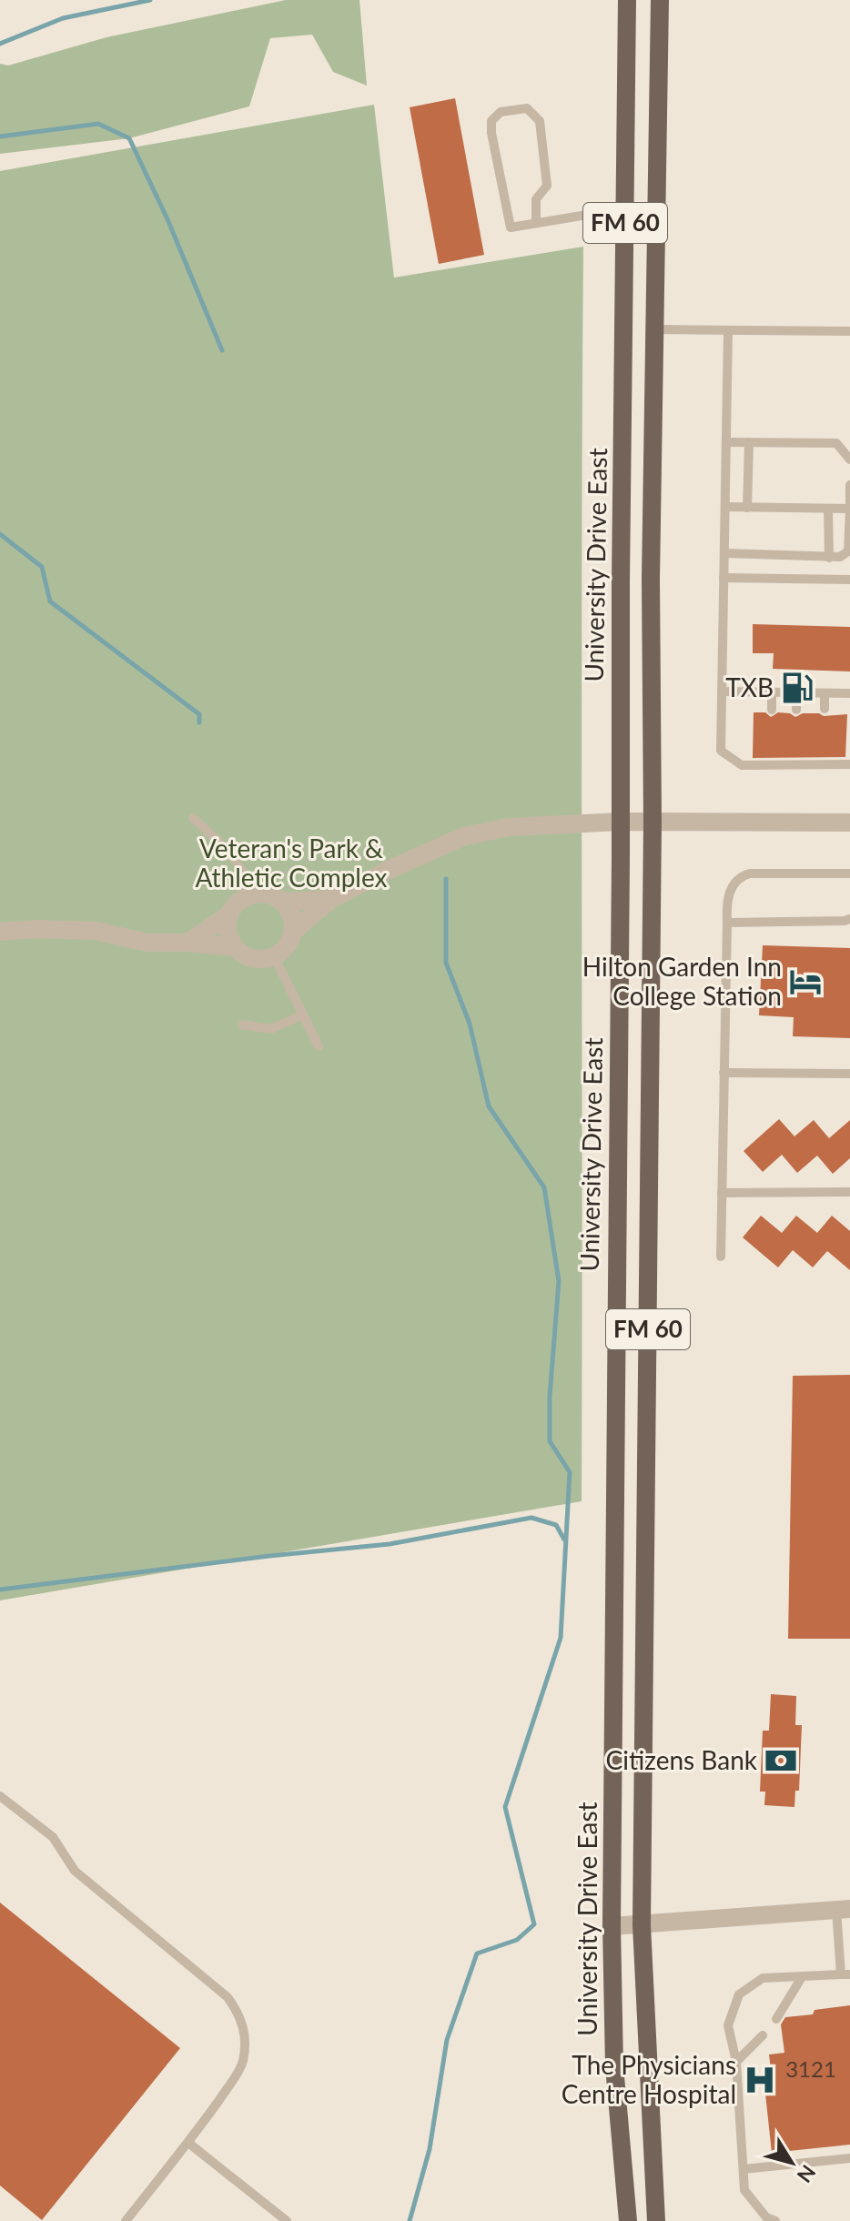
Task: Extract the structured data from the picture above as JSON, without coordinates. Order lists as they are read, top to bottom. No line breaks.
{"streets":{"main road":["FM 60","University Drive East"]},"parks":["Veteran's Park & Athletic Complex"],"places":{"fuel station":["TXB"],"hotel":["Hilton Garden Inn College Station"],"bank":["Citizens Bank"],"hospital":["The Physicians Centre Hospital"]},"house_numbers":["3121"],"north":"bottom right"}
